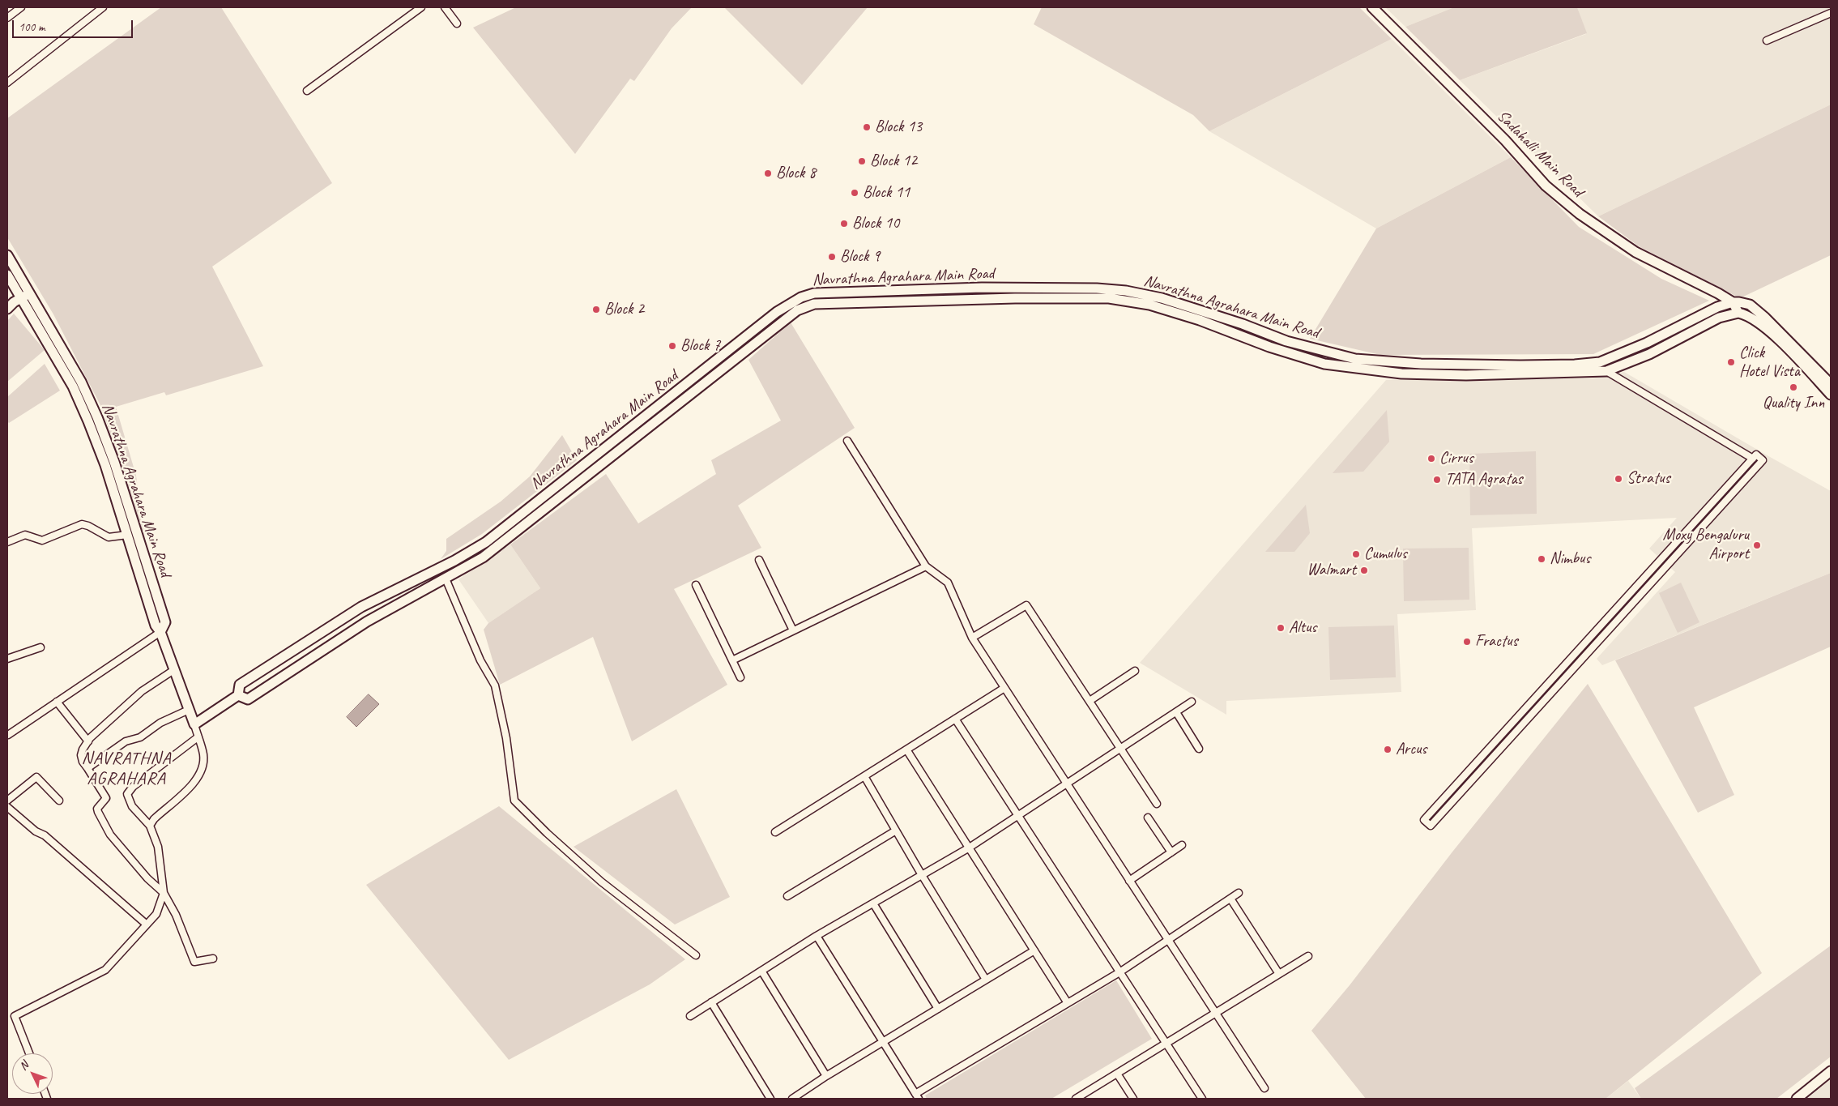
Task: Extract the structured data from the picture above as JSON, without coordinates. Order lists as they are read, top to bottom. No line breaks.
{"streets":{"street":["Sadahalli Main Road","Navrathna Agrahara Main Road"]},"crossings":[["Sadahalli Main Road","Navrathna Agrahara Main Road"]],"districts":["NAVRATHNA AGRAHARA"],"places":["Block 13","Block 12","Block 8","Block 11","Block 10","Block 9","Block 2","Block 7","Click Hotel Vista","Quality Inn","Cirrus","Stratus","TATA Agratas","Moxy Bengaluru Airport","Cumulus","Nimbus","Walmart","Altus","Fractus","Arcus"],"scale_bar":"100 m","north":"top left"}
